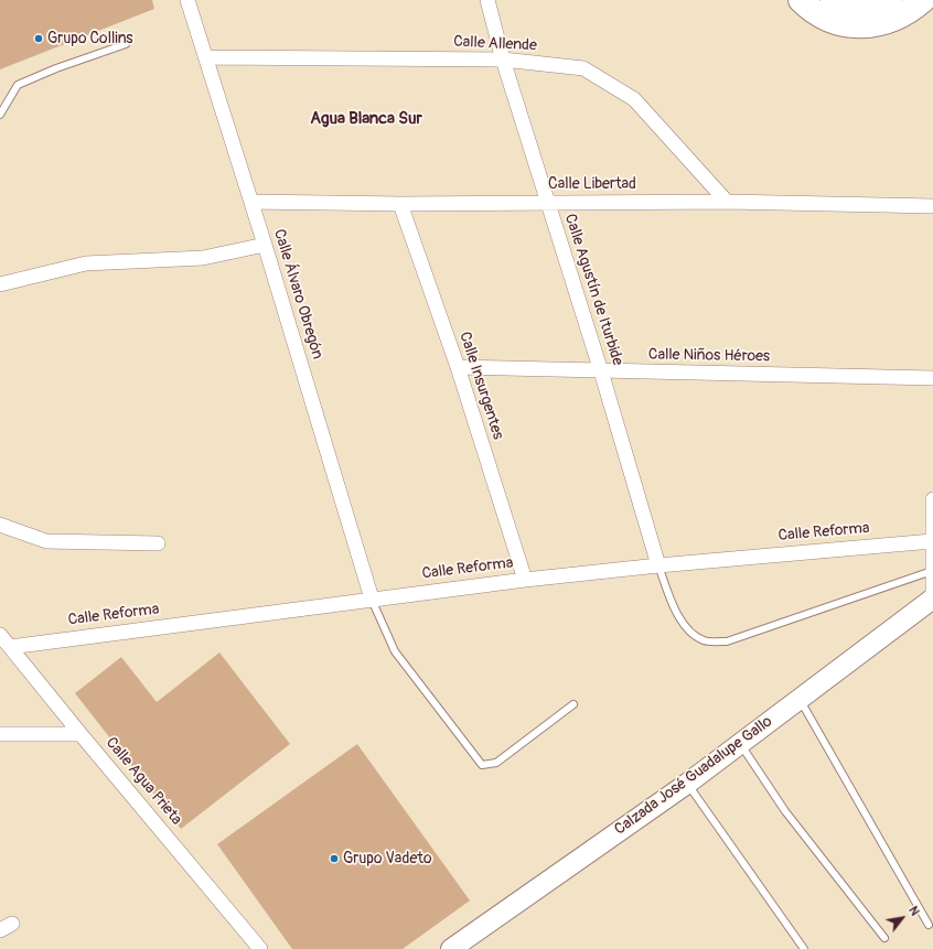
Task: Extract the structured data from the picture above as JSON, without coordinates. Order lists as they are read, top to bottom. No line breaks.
{"streets":{"street":["Calle Allende","Calle Libertad","Calle Agustín de Iturbide","Calle Álvaro Obregón","Calle Niños Héroes","Calle Insurgentes","Calle Reforma","Calzada José Guadalupe Gallo","Calle Agua Prieta"]},"crossings":[["Calle Allende","Calle Libertad"],["Calle Allende","Calle Agustín de Iturbide"],["Calle Allende","Calle Álvaro Obregón"],["Calle Libertad","Calle Agustín de Iturbide"],["Calle Libertad","Calle Álvaro Obregón"],["Calle Libertad","Calle Insurgentes"],["Calle Agustín de Iturbide","Calle Niños Héroes"],["Calle Agustín de Iturbide","Calle Reforma"],["Calle Álvaro Obregón","Calle Reforma"],["Calle Niños Héroes","Calle Insurgentes"],["Calle Insurgentes","Calle Reforma"],["Calle Reforma","Calle Agua Prieta"]],"districts":["Agua Blanca Sur"],"places":["Grupo Collins","Grupo Vadeto"],"north":"top right"}
